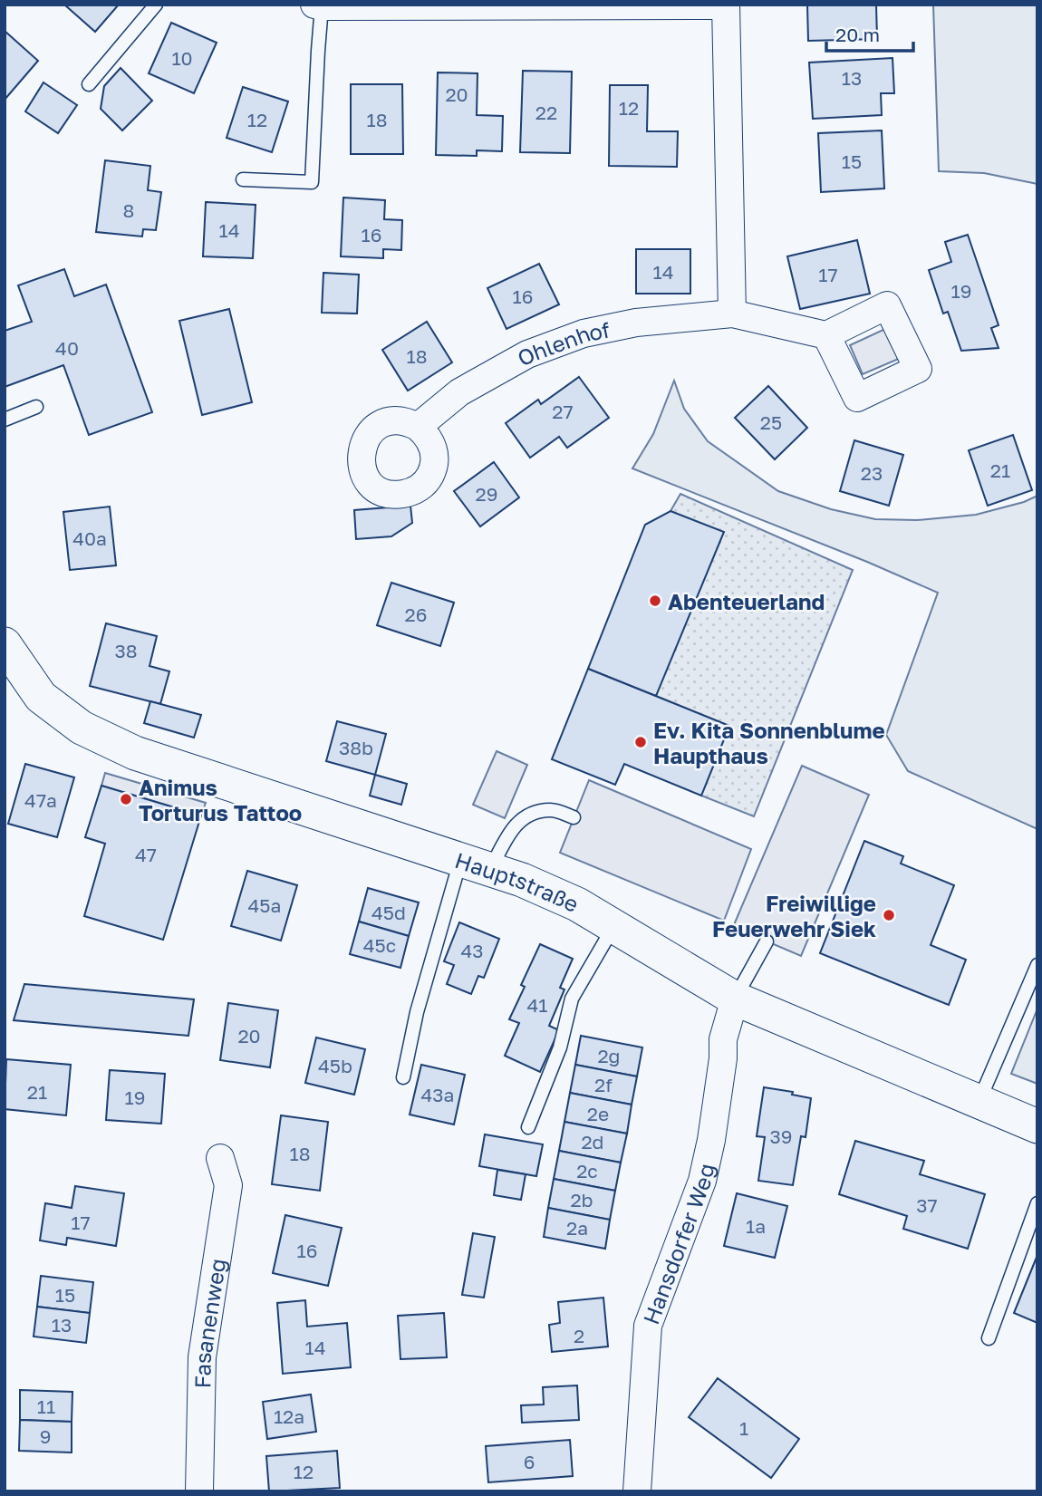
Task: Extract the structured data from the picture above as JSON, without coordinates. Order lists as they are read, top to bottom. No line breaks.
{"streets":{"street":["Ohlenhof","Hauptstraße","Hansdorfer Weg","Fasanenweg"]},"crossings":[["Hauptstraße","Hansdorfer Weg"]],"places":["Abenteuerland","Ev. Kita Sonnenblume Haupthaus","Animus Torturus Tattoo","Freiwillige Feuerwehr Siek"],"house_numbers":["10","13","20","12","22","12","18","15","8","14","16","14","17","19","16","40","18","27","25","21","23","29","40a","26","38","38b","47a","47","45a","45d","45c","43","41","20","2g","45b","2f","21","43a","19","2e","39","2d","18","2c","2b","37","17","1a","2a","16","15","13","2","14","11","12a","1","9","6","12"],"scale_bar":"20 m"}
